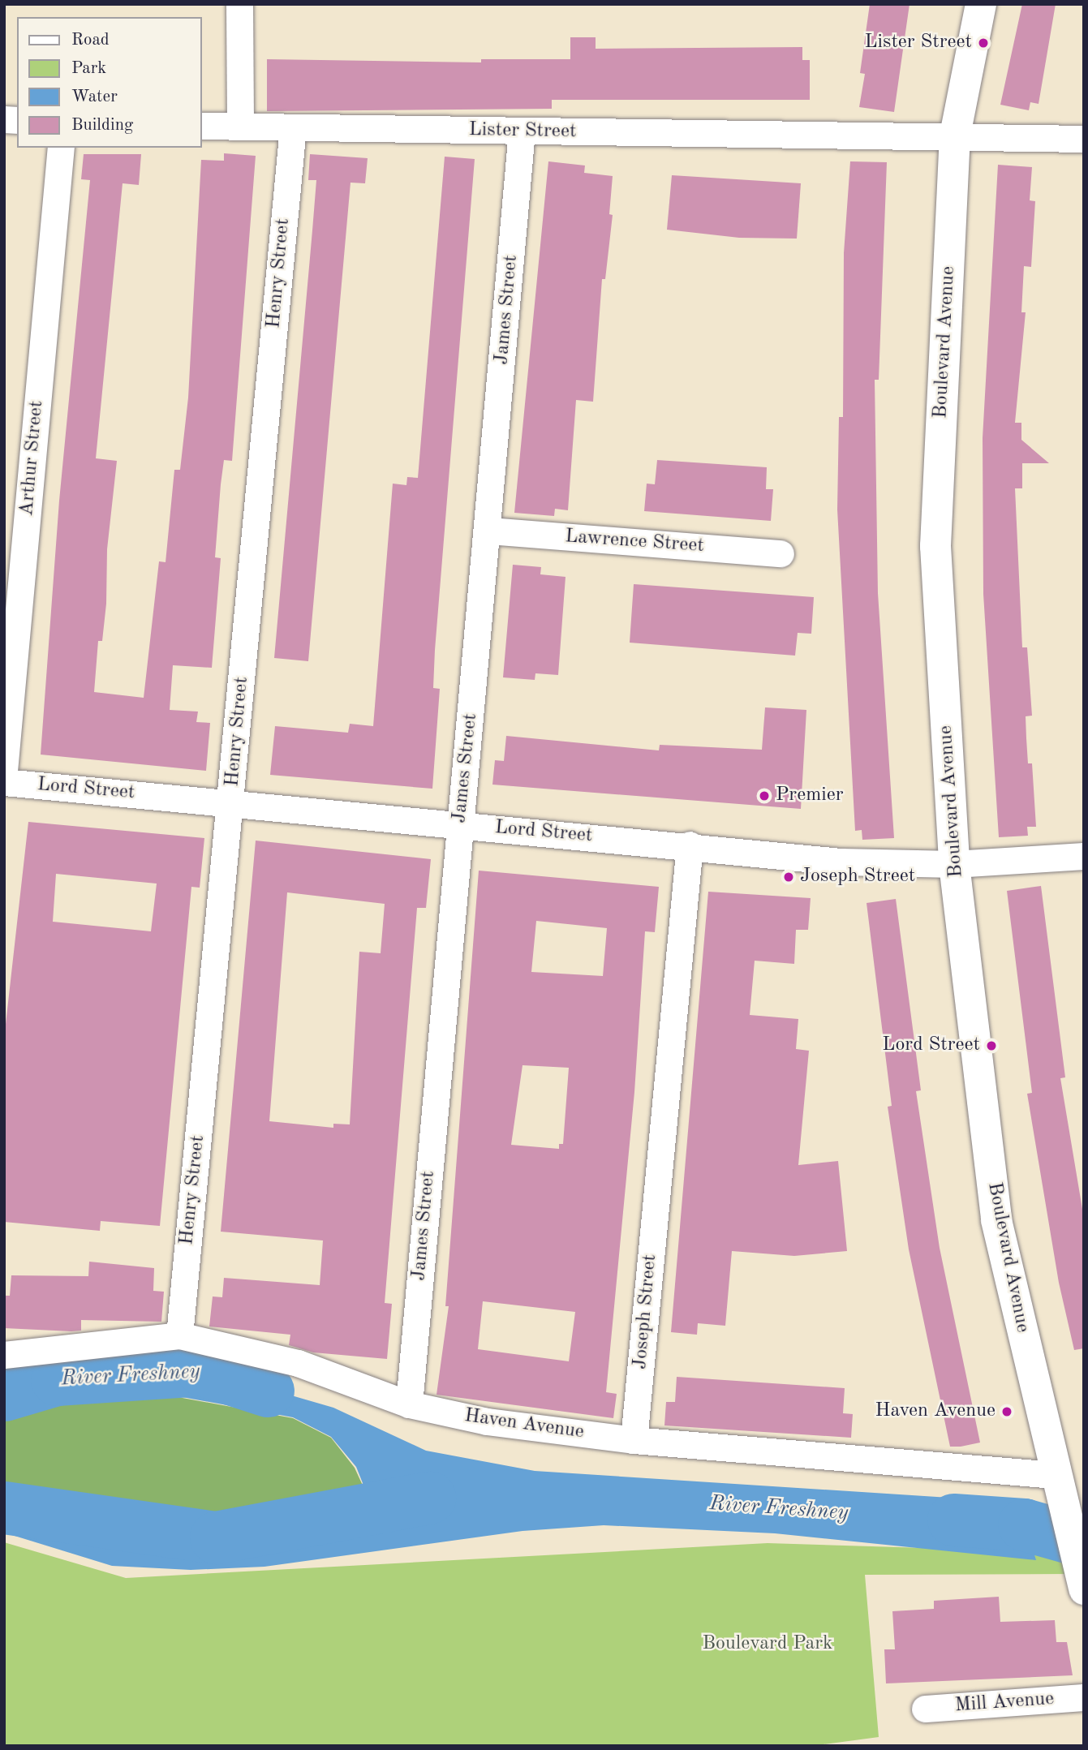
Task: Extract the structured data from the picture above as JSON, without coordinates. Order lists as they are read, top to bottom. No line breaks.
{"streets":{"street":["Lister Street","Henry Street","James Street","Boulevard Avenue","Arthur Street","Lawrence Street","Lord Street","Joseph Street","Haven Avenue","Mill Avenue"]},"crossings":[["Lister Street","Henry Street"],["Lister Street","James Street"],["Lister Street","Boulevard Avenue"],["Henry Street","Lord Street"],["Henry Street","Haven Avenue"],["James Street","Lawrence Street"],["James Street","Lord Street"],["James Street","Haven Avenue"],["Boulevard Avenue","Lord Street"],["Boulevard Avenue","Haven Avenue"],["Lord Street","Joseph Street"],["Joseph Street","Haven Avenue"]],"water":["River Freshney"],"parks":["Boulevard Park"],"places":["Lister Street","Premier","Joseph Street","Lord Street","Haven Avenue"],"legend":["Road","Park","Water","Building"]}
